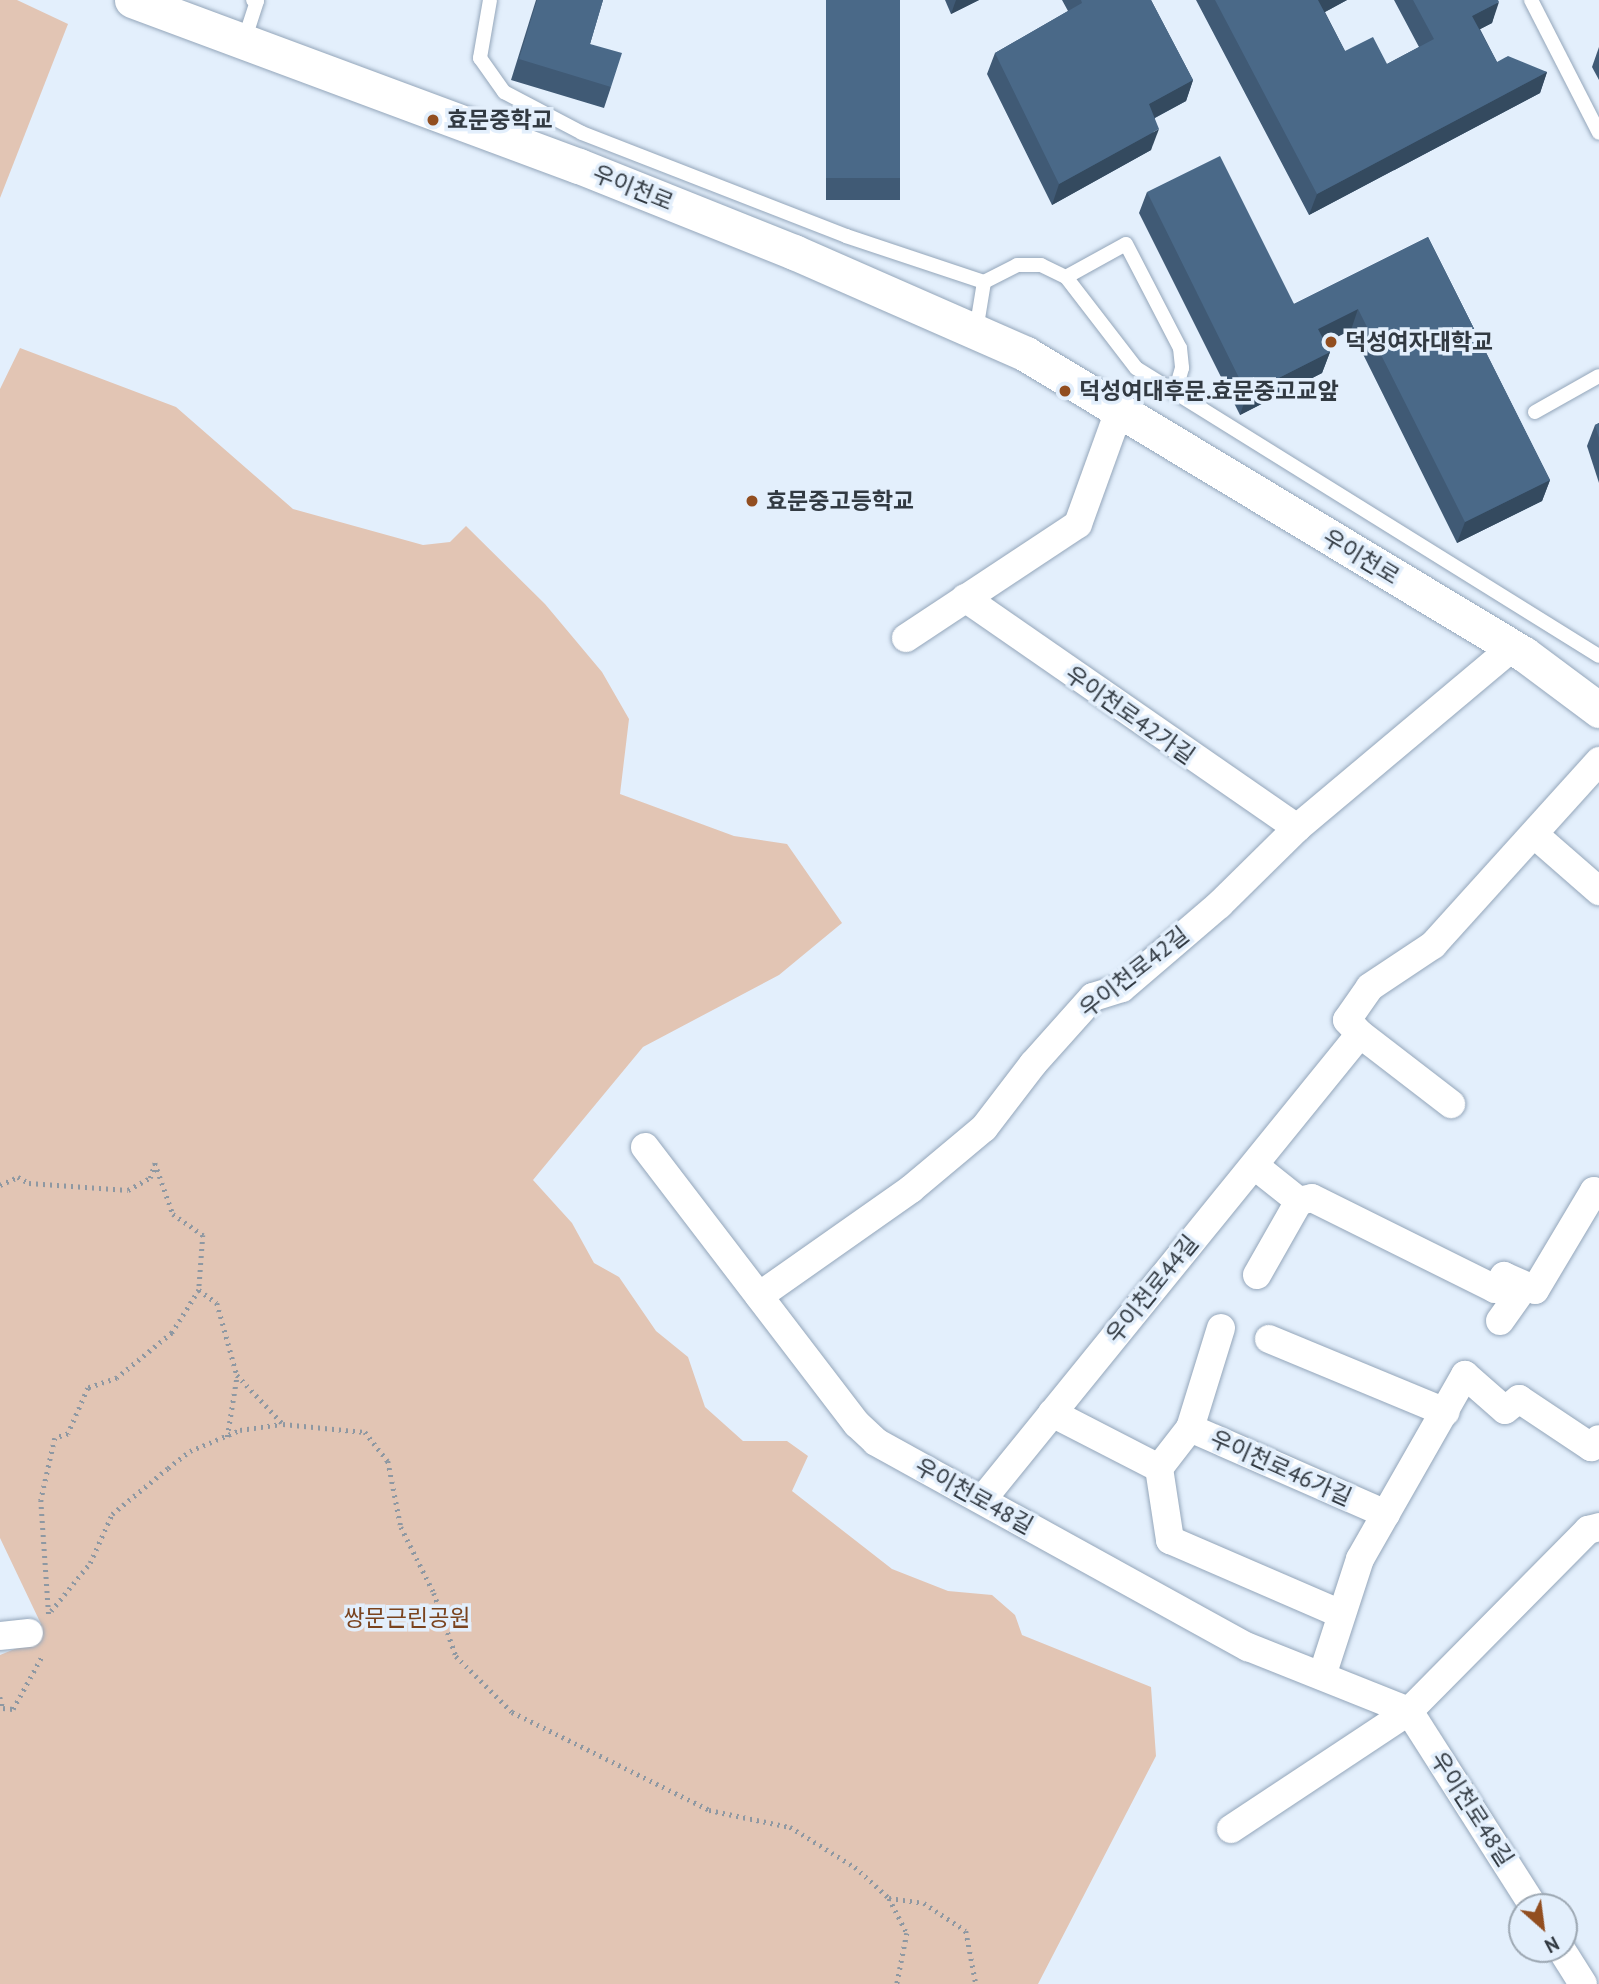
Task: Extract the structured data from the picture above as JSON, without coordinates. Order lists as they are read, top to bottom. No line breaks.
{"streets":{"street":["우이천로","우이천로42가길","우이천로42길","우이천로44길","우이천로46가길","우이천로48길"]},"crossings":[["우이천로","우이천로42길"],["우이천로42가길","우이천로42길"],["우이천로42길","우이천로48길"],["우이천로44길","우이천로48길"]],"parks":["쌍문근린공원"],"places":["효문중학교","덕성여자대학교","덕성여대후문.효문중고교앞","효문중고등학교"],"north":"bottom right"}
